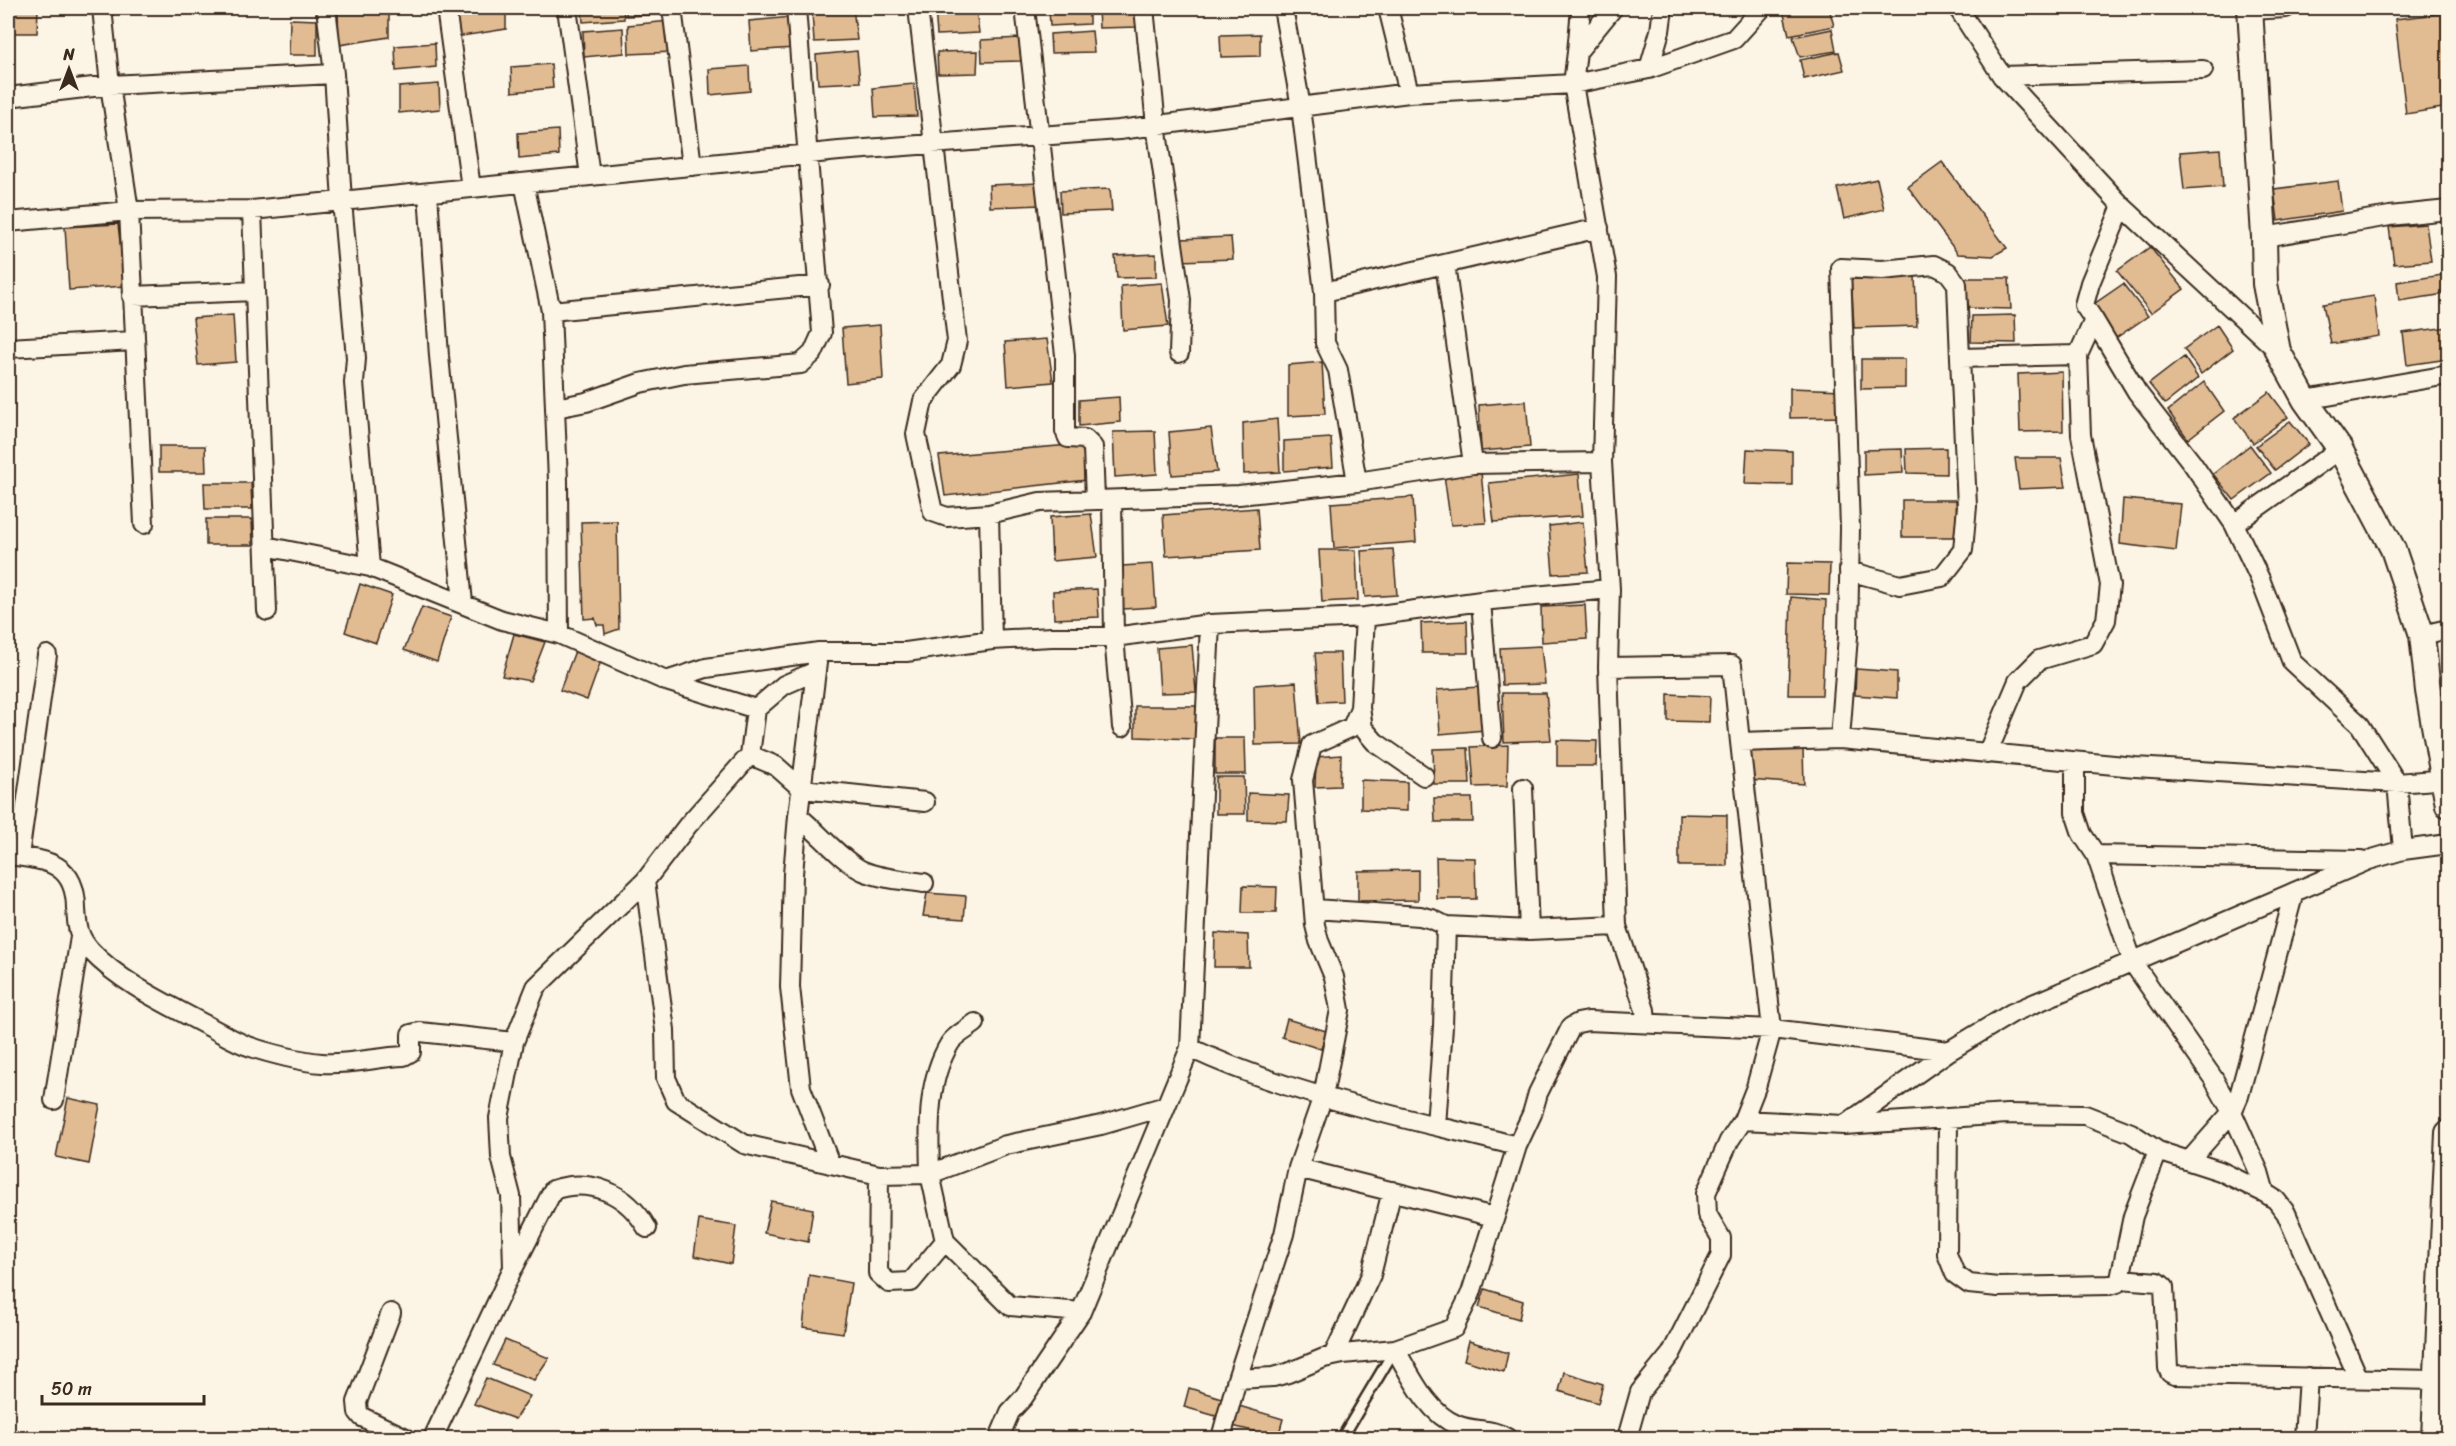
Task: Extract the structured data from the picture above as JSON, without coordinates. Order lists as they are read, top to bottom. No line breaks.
{"scale_bar":"50 m","north":"top"}
